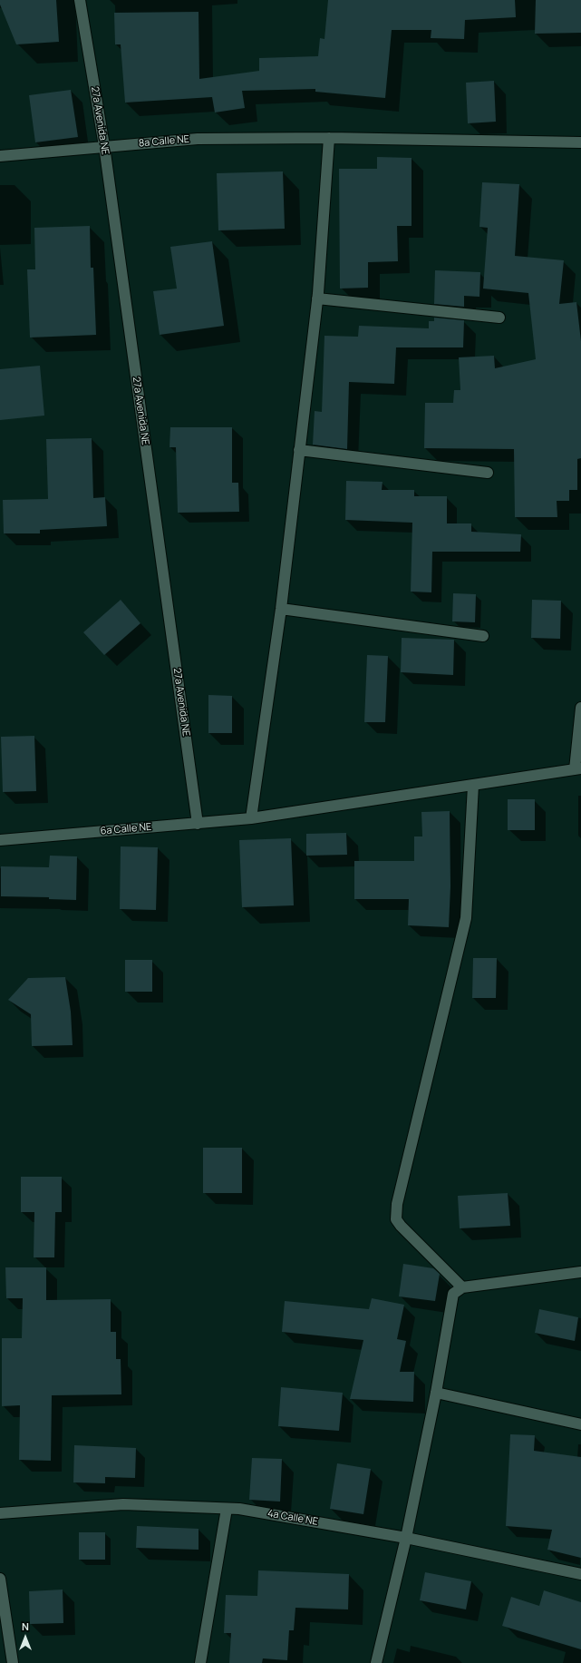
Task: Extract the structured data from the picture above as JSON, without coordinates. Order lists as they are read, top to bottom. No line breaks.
{"streets":{"street":["27a Avenida NE","8a Calle NE","6a Calle NE","4a Calle NE"]},"crossings":[["27a Avenida NE","8a Calle NE"],["27a Avenida NE","6a Calle NE"]],"north":"top"}
